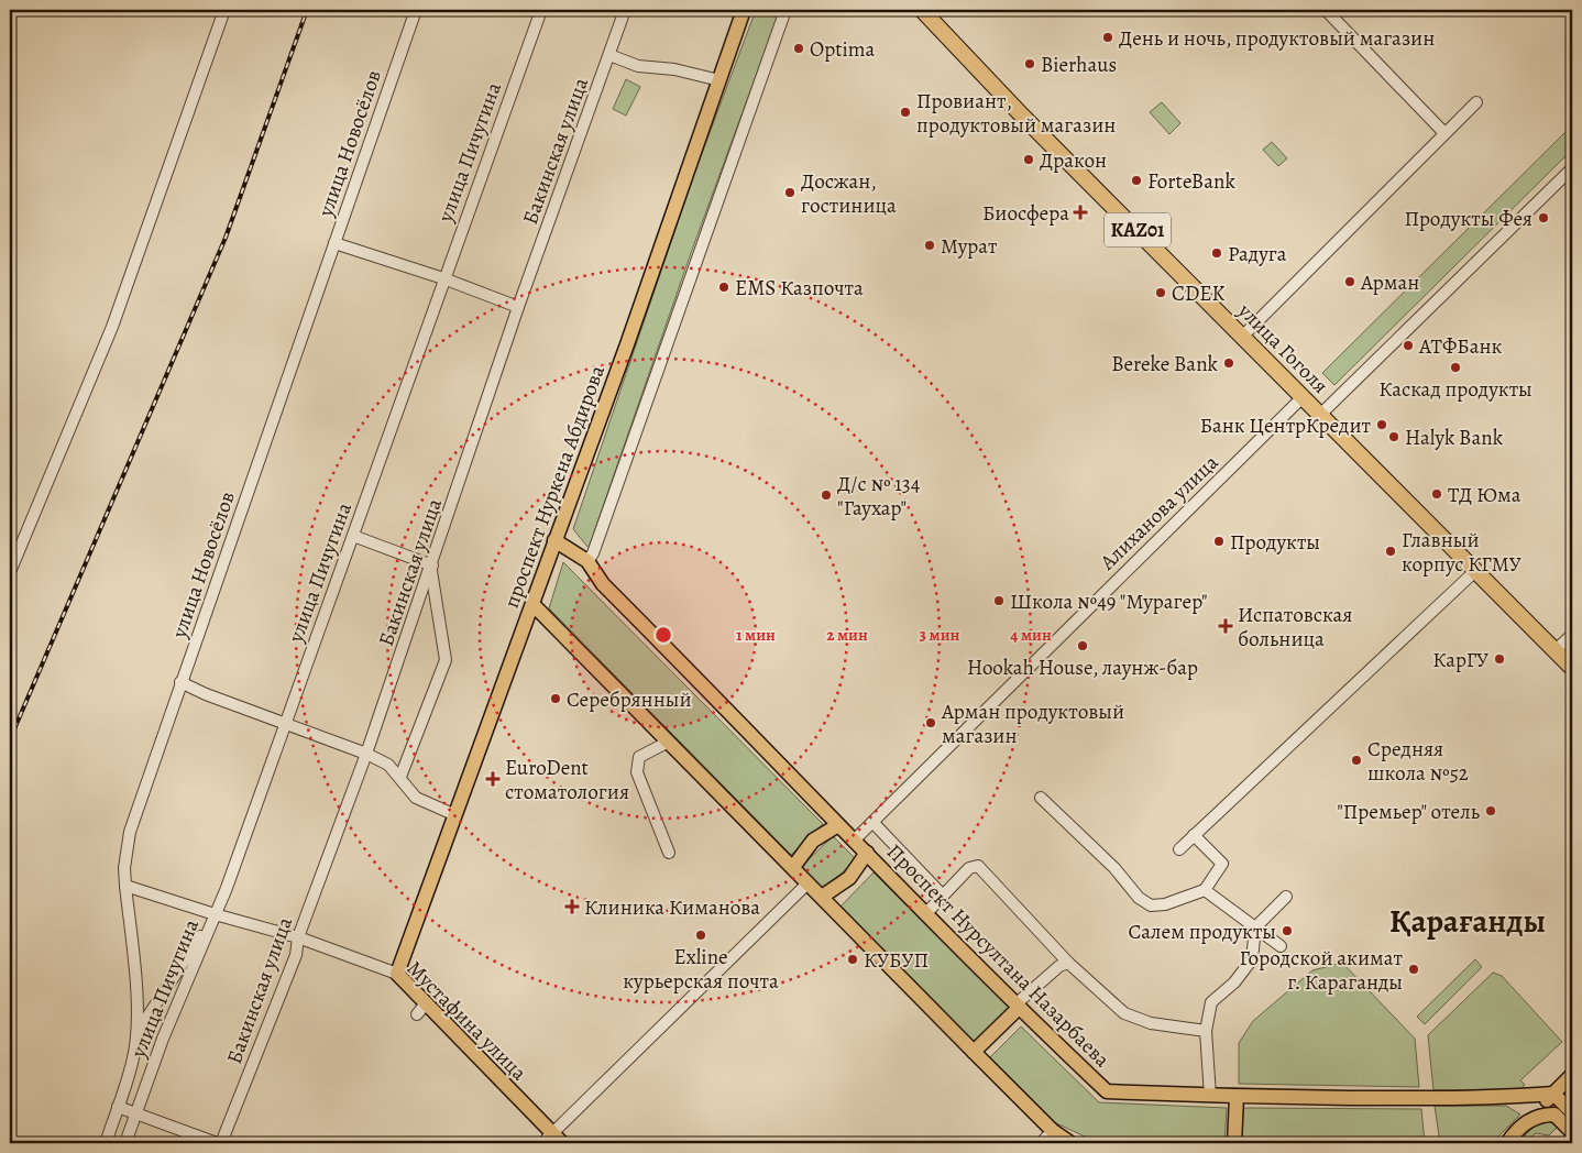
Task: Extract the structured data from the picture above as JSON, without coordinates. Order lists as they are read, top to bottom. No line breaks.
{"streets":{"highway":["KАZ01","улица Гоголя"],"main road":["проспект Нуркена Абдирова","Проспект Нурсултана Назарбаева","Мустафина улица"],"street":["улица Новосёлов","Бакинская улица","улица Пичугина","Алиханова улица"]},"crossings":[["улица Новосёлов","Мустафина улица"],["Бакинская улица","Мустафина улица"],["улица Пичугина","Мустафина улица"],["улица Гоголя","Алиханова улица"],["проспект Нуркена Абдирова","Мустафина улица"],["Алиханова улица","Проспект Нурсултана Назарбаева"]],"districts":["Қарағанды"],"places":{"other":["День и ночь, продуктовый магазин","Optima","Bierhaus","Провиант, продуктовый магазин","Дракон","ForteBank","Досжан, гостиница","Продукты Фея","Мурат","Радуга","Арман","EMS Казпочта","CDEK","АТФБанк","Bereke Bank","Каскад продукты","Банк ЦентрКредит","Halyk Bank","ТД Юма","Д/с № 134 \"Гаухар\"","Продукты","Главный корпус КГМУ","Школа №49 \"Мурагер\"","Hookah House, лаунж-бар","КарГУ","Серебрянный","Арман продуктовый магазин","Средняя школа №52","\"Премьер\" отель","Салем продукты","Exline курьерская почта","КУБУП","Городской акимат г. Караганды"],"health":["Биосфера","Испатовская больница","EuroDent стоматология","Клиника Киманова"]},"rings":["1 мин","2 мин","3 мин","4 мин"]}
